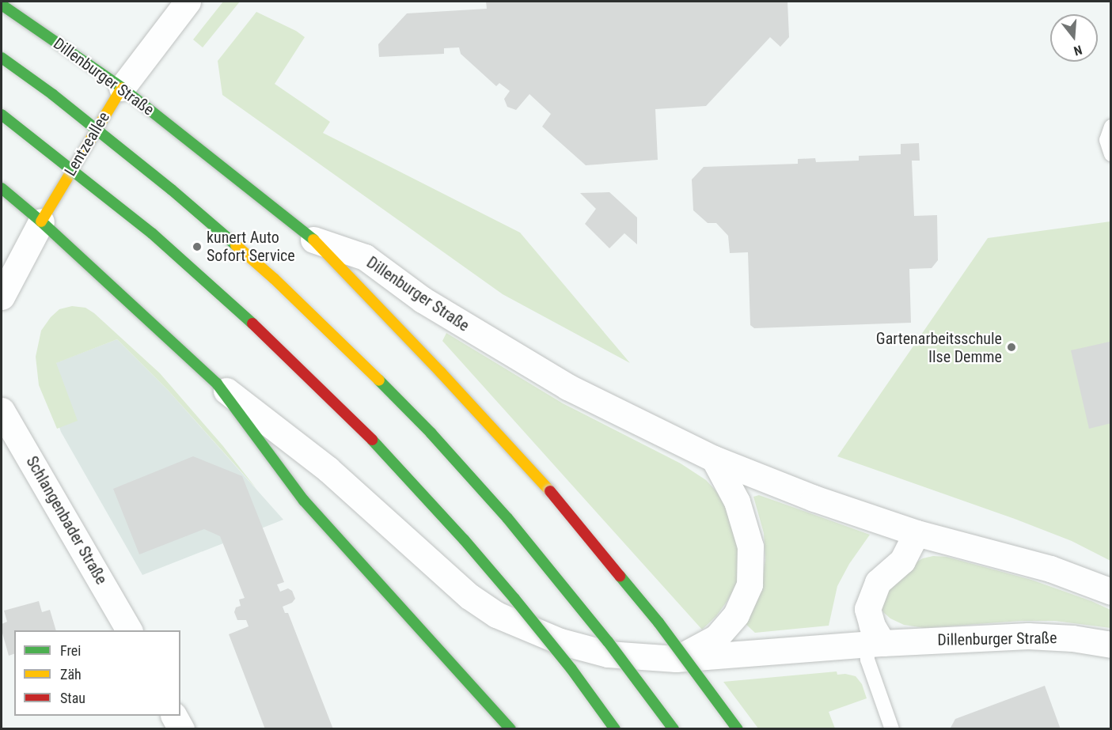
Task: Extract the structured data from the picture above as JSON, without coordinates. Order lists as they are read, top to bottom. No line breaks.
{"streets":{"main road":["Dillenburger Straße","Lentzeallee"],"street":["Schlangenbader Straße"]},"crossings":[["Dillenburger Straße","Lentzeallee"]],"places":["kunert Auto Sofort Service","Gartenarbeitsschule Ilse Demme"],"legend":["Frei","Zäh","Stau"],"north":"bottom"}
